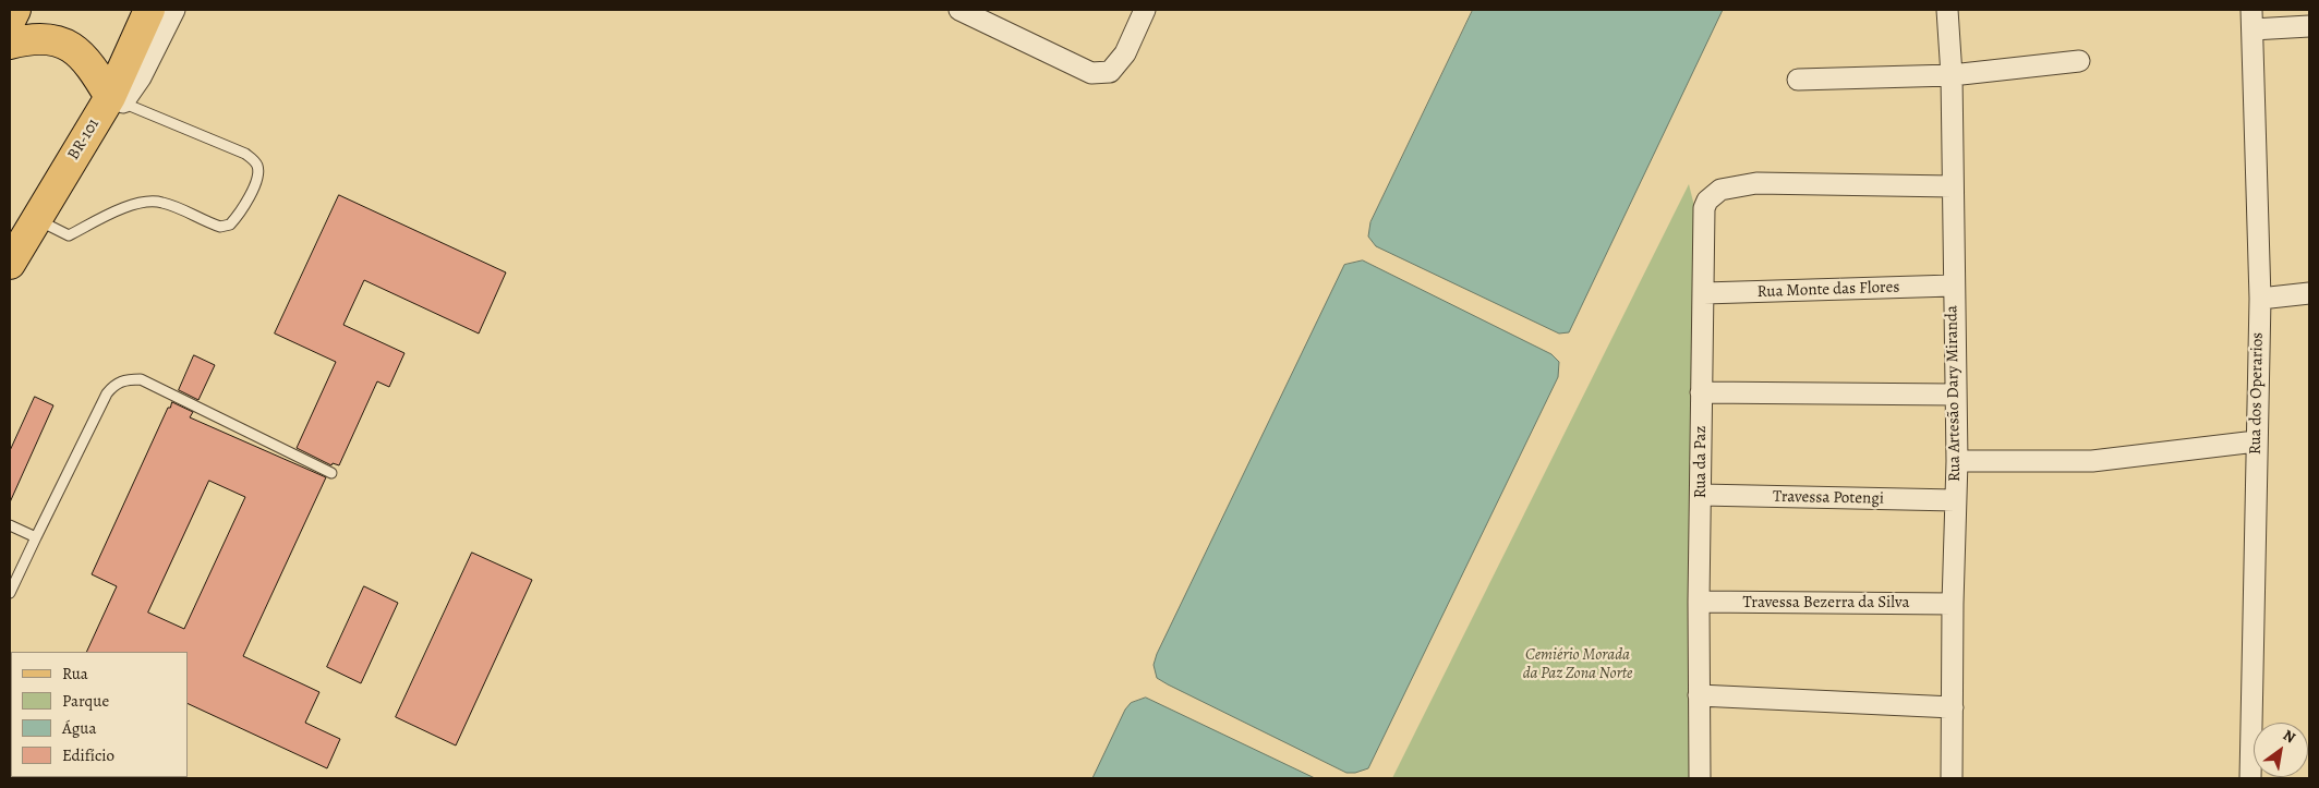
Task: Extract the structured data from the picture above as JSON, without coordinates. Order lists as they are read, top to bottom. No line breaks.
{"streets":{"main road":["BR-101"],"street":["Rua Monte das Flores","Rua Artesão Dary Miranda","Rua dos Operarios","Rua da Paz","Travessa Potengi","Travessa Bezerra da Silva"]},"crossings":[["Rua Monte das Flores","Rua Artesão Dary Miranda"],["Rua Monte das Flores","Rua da Paz"],["Rua Artesão Dary Miranda","Rua da Paz"],["Rua Artesão Dary Miranda","Travessa Potengi"],["Rua Artesão Dary Miranda","Travessa Bezerra da Silva"],["Rua da Paz","Travessa Potengi"],["Rua da Paz","Travessa Bezerra da Silva"]],"parks":["Cemiério Morada da Paz Zona Norte"],"legend":["Rua","Parque","Água","Edifício"],"north":"top right"}
